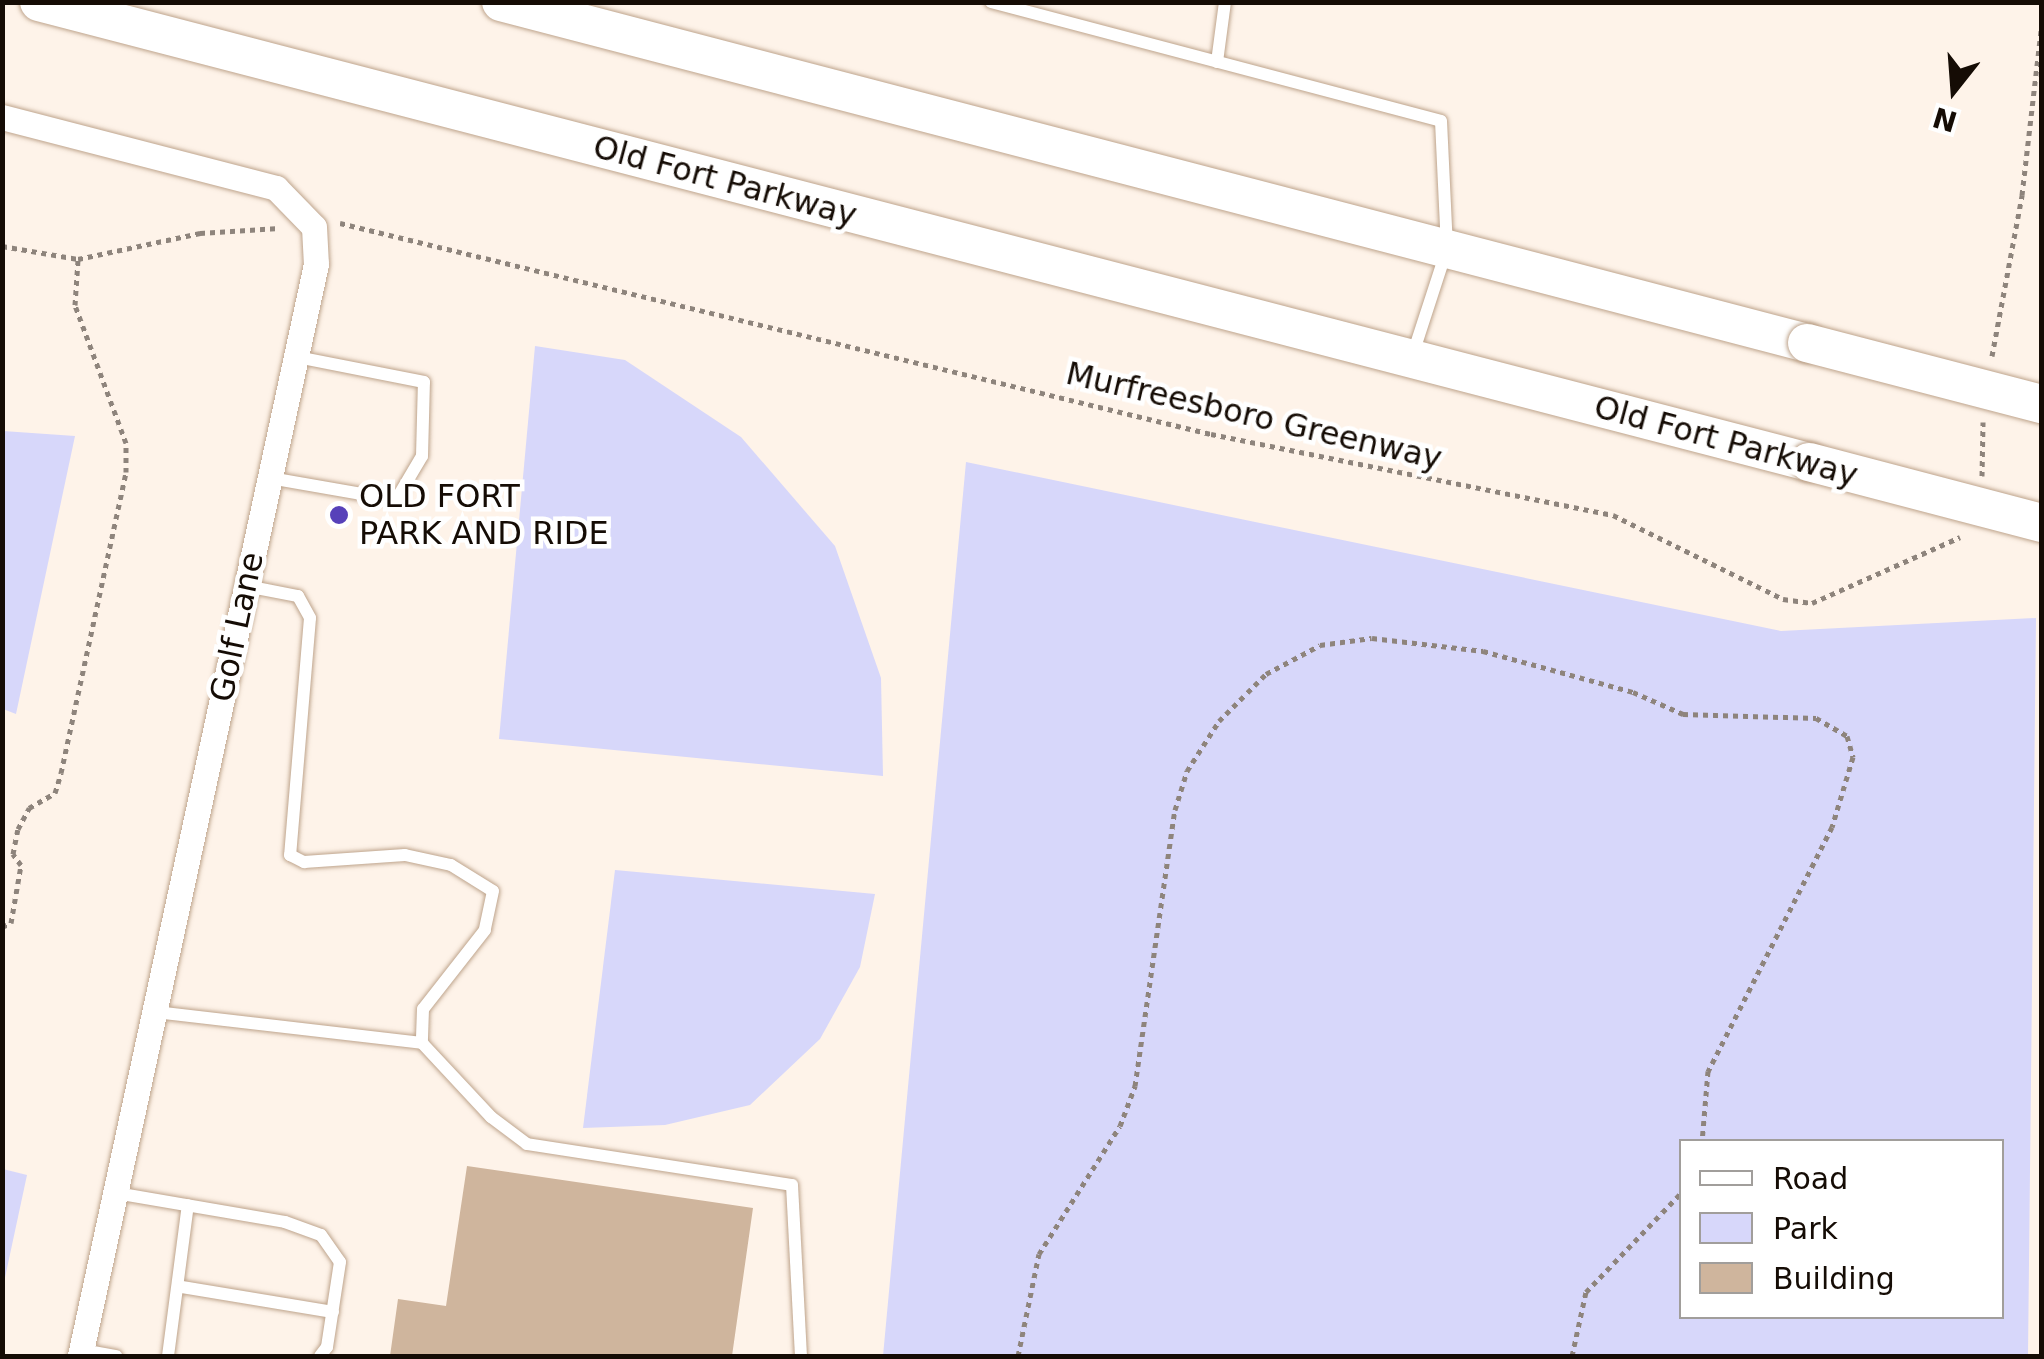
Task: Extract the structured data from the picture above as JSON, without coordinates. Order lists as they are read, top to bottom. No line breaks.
{"streets":{"main road":["Old Fort Parkway"],"street":["Golf Lane"],"path":["Murfreesboro Greenway"]},"crossings":[["Murfreesboro Greenway","Golf Lane"]],"places":["OLD FORT PARK AND RIDE"],"legend":["Road","Park","Building"],"north":"bottom"}
